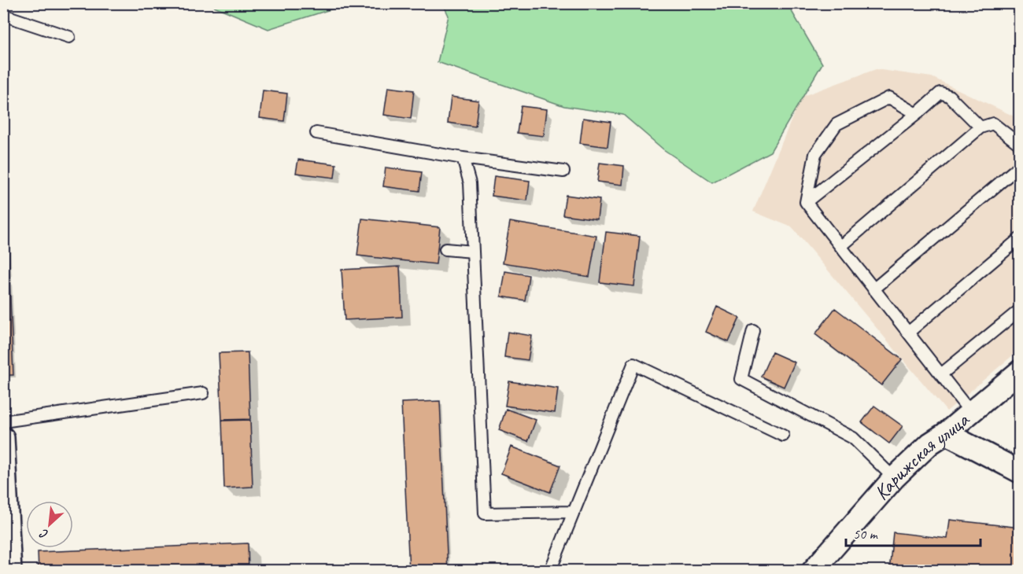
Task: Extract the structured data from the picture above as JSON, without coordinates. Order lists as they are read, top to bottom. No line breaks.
{"streets":{"street":["Карижская улица"]},"scale_bar":"50 m","north":"bottom left"}
